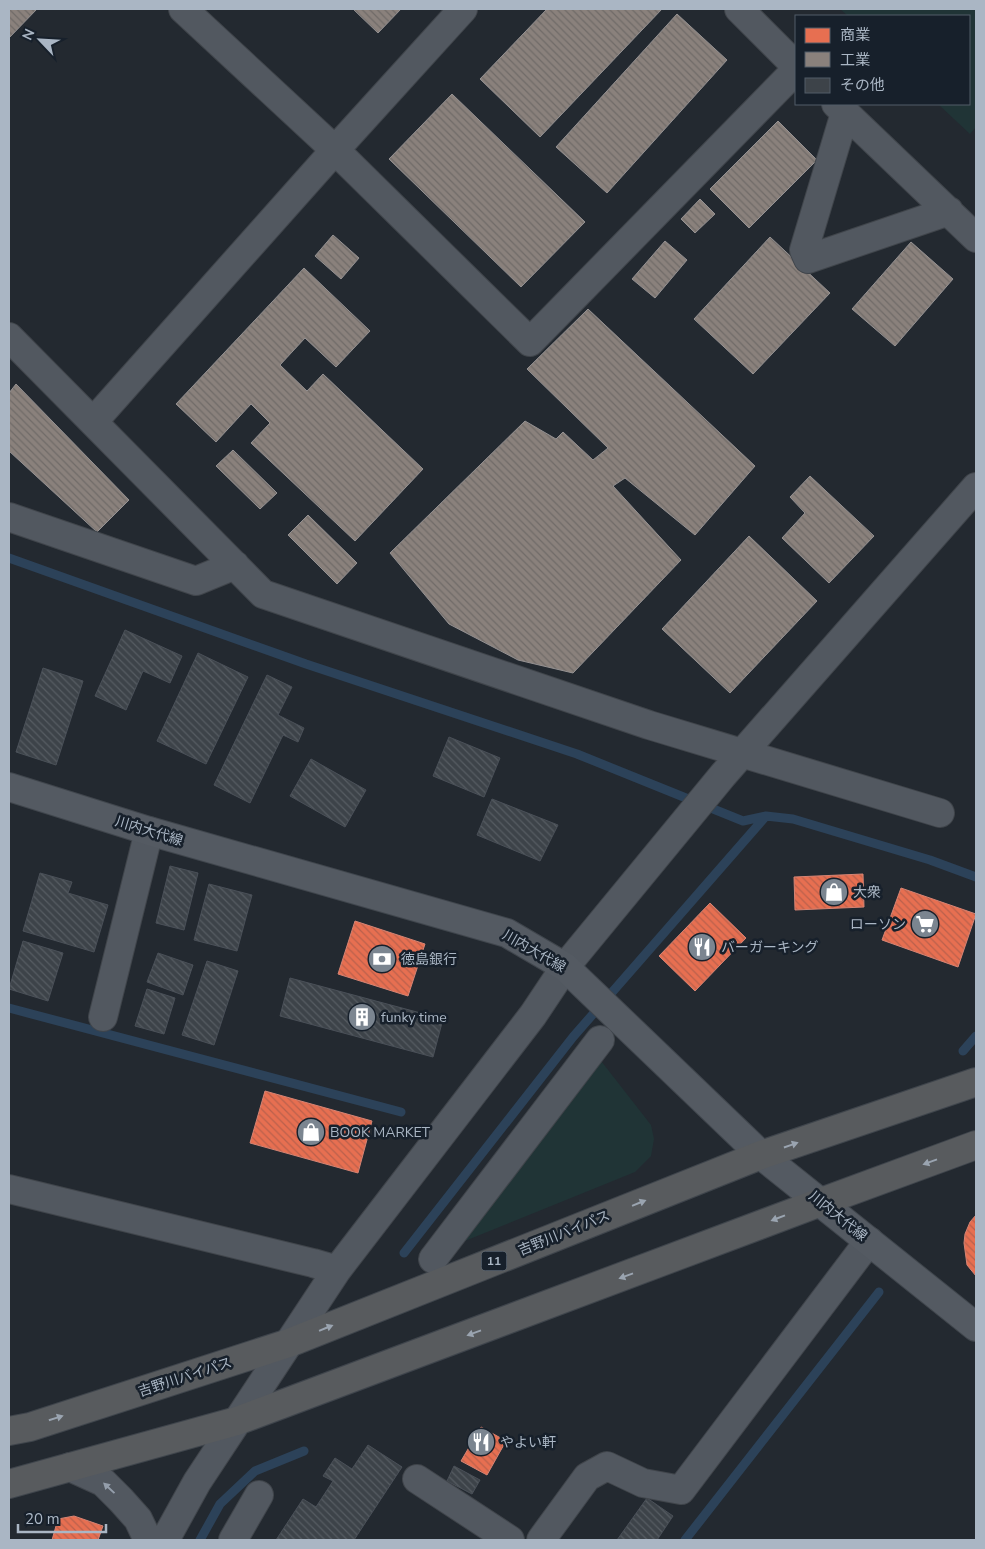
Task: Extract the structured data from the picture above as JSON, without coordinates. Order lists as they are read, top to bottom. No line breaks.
{"streets":{"highway":["吉野川バイパス","11"],"main road":["川内大代線"]},"crossings":[["川内大代線","吉野川バイパス"]],"places":{"shop":["大衆","BOOK MARKET"],"supermarket":["ローソン"],"restaurant":["バーガーキング","やよい軒"],"bank":["徳島銀行"],"building":["funky time"]},"legend":["商業","工業","その他"],"scale_bar":"20 m","north":"top left"}
